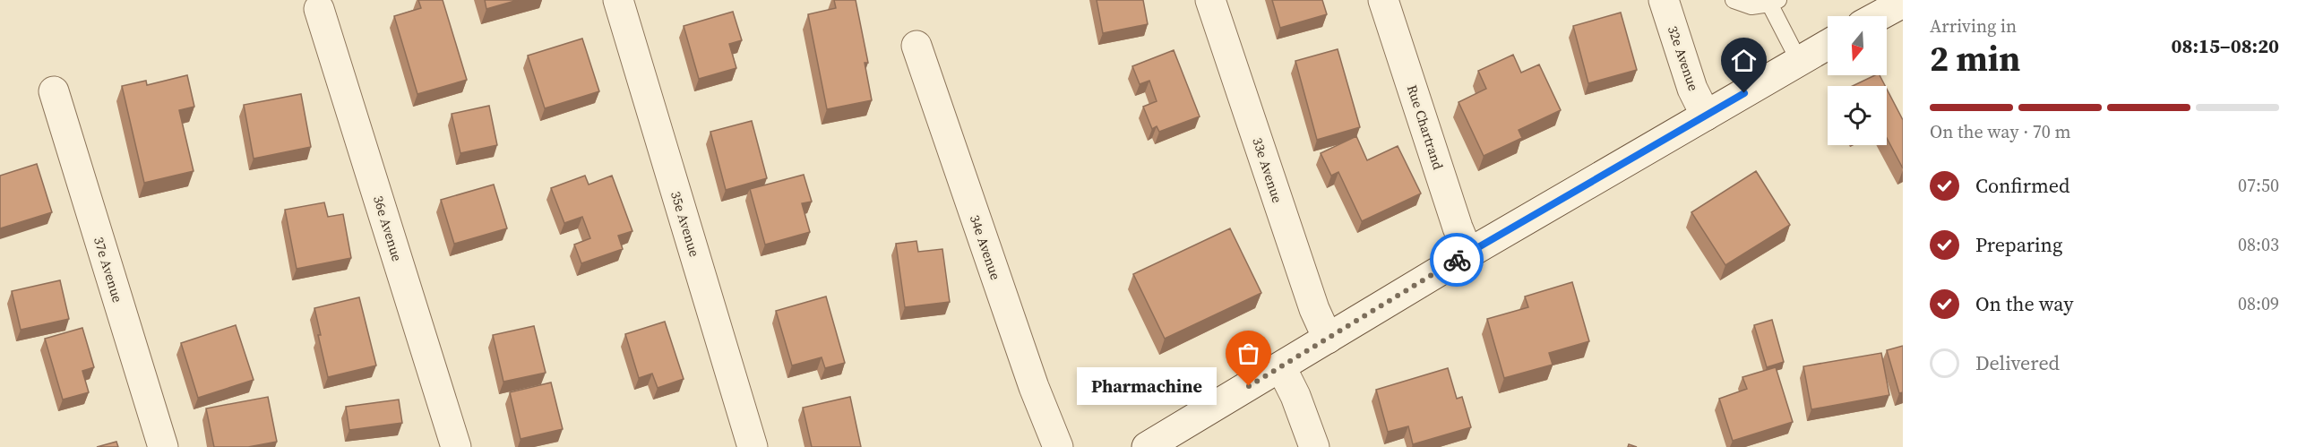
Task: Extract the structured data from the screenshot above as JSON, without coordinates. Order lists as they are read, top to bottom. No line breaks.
{"streets":{"street":["32e Avenue","Rue Chartrand","33e Avenue","35e Avenue","36e Avenue","34e Avenue","37e Avenue"]},"places":["Pharmachine"],"north":"bottom","page":{"heading":["2 min","Arriving in","08:15–08:20"],"bar":"On the way · 70 m","list":[["Confirmed","07:50"],["Preparing","08:03"],["On the way","08:09"],"Delivered"],"bubble":"Pharmachine"}}
